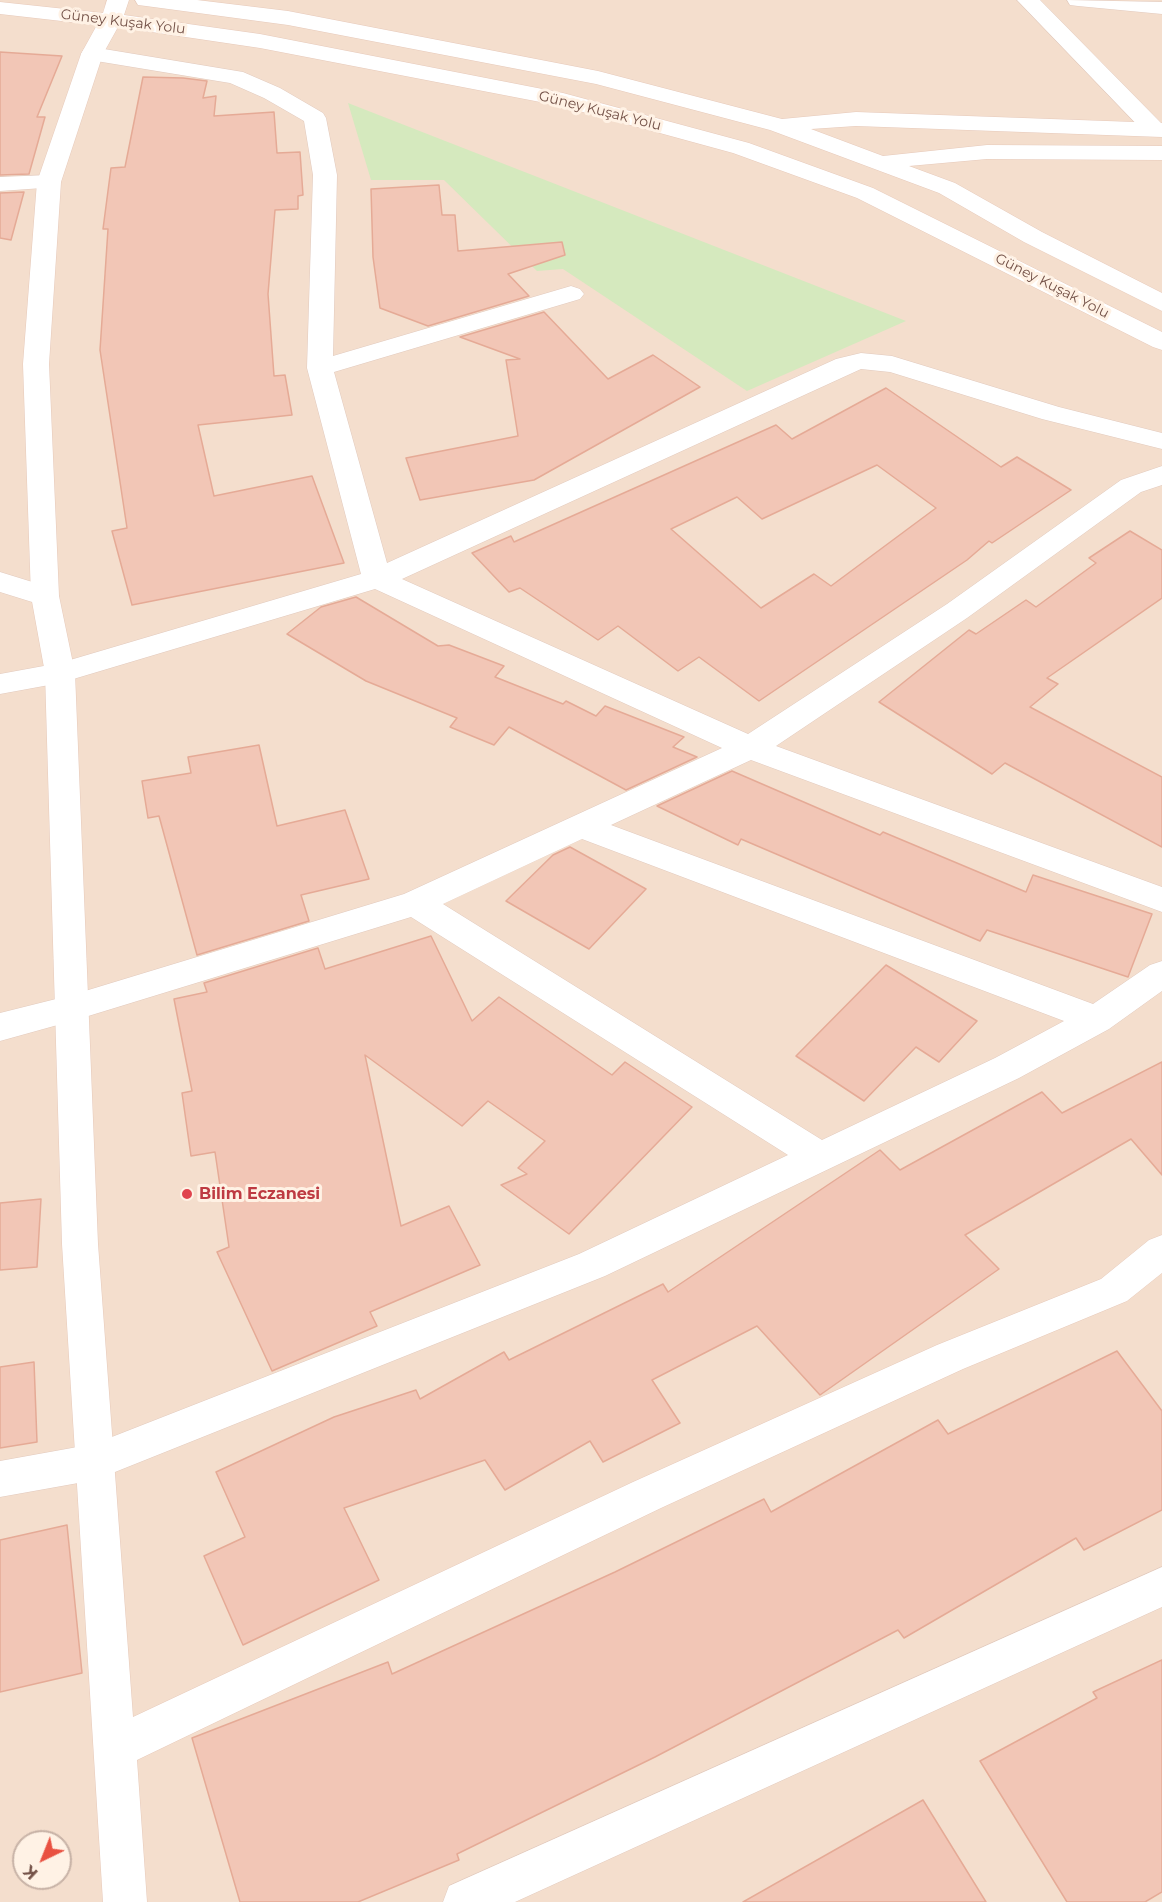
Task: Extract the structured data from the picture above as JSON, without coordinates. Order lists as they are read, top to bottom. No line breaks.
{"streets":{"street":["Güney Kuşak Yolu"]},"places":["Bilim Eczanesi"],"north":"bottom left"}
